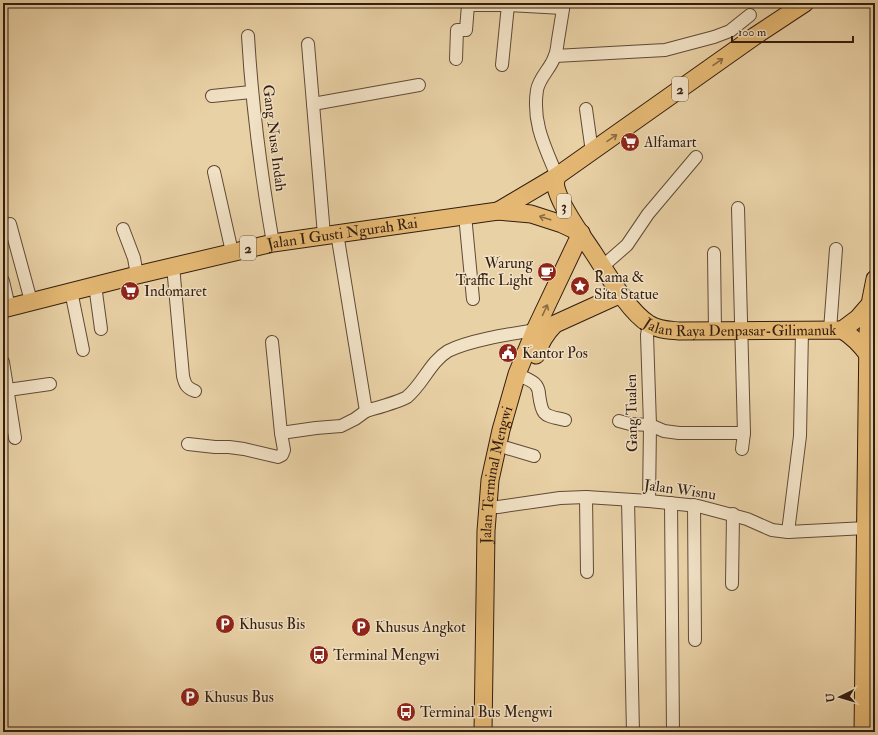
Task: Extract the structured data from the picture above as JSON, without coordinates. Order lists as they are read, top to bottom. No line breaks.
{"streets":{"highway":["2","3","Jalan I Gusti Ngurah Rai","Jalan Raya Denpasar-Gilimanuk","Jalan Terminal Mengwi"],"street":["Gang Nusa Indah","Gang Tualen","Jalan Wisnu"]},"crossings":[["2","Jalan I Gusti Ngurah Rai"],["2","Jalan Raya Denpasar-Gilimanuk"],["2","Jalan Terminal Mengwi"],["Gang Nusa Indah","Jalan I Gusti Ngurah Rai"],["Jalan Raya Denpasar-Gilimanuk","Gang Tualen"],["Jalan Raya Denpasar-Gilimanuk","Jalan Terminal Mengwi"],["Gang Tualen","Jalan Wisnu"],["Jalan Terminal Mengwi","Jalan Wisnu"]],"places":{"supermarket":["Alfamart","Indomaret"],"cafe":["Warung Traffic Light"],"place":["Rama & Sita Statue"],"public building":["Kantor Pos"],"parking":["Khusus Bis","Khusus Angkot","Khusus Bus"],"bus stop":["Terminal Mengwi","Terminal Bus Mengwi"]},"scale_bar":"100 m","north":"left"}
